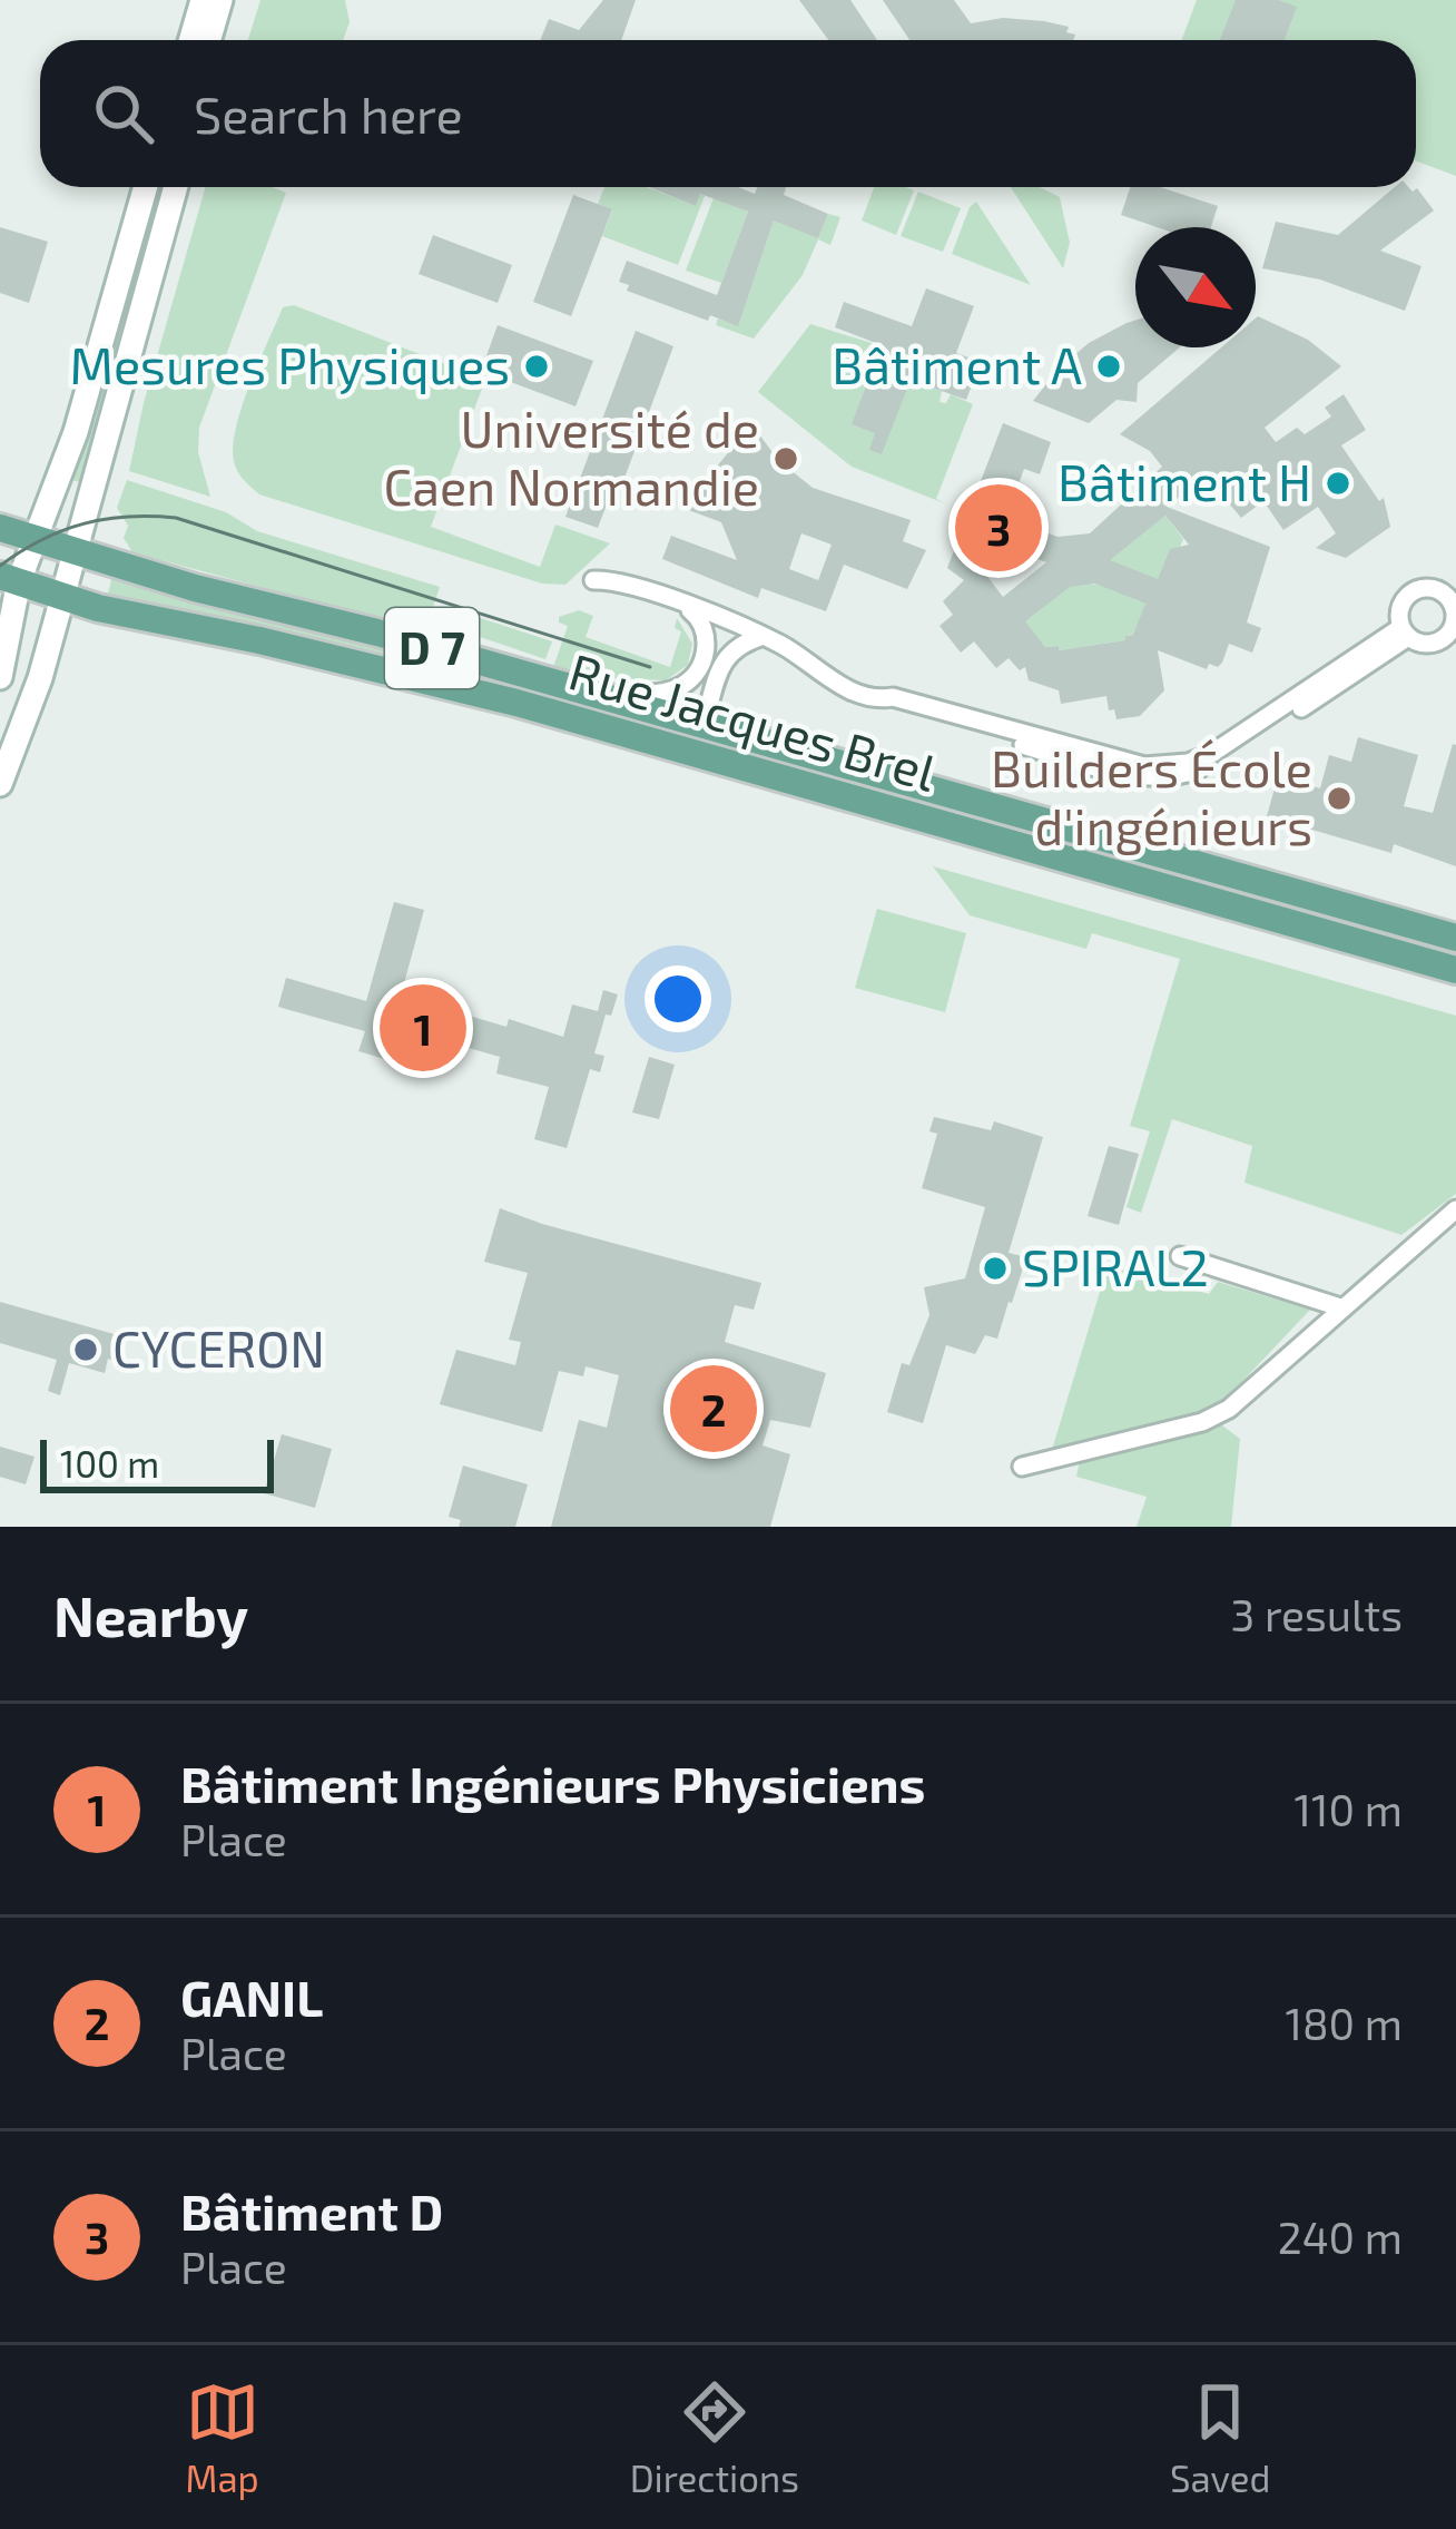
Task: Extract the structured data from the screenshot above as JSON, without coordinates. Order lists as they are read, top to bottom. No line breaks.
{"streets":{"main road":["D 7","Rue Jacques Brel"]},"crossings":[["D 7","Rue Jacques Brel"]],"places":["Mesures Physiques","Bâtiment A","Université de Caen Normandie","Bâtiment H","Builders École d'ingénieurs","SPIRAL2","CYCERON"],"scale_bar":"100 m","north":"bottom right","page":{"search":"Search here","pins":["3","1","2"],"scale":"100 m","heading":["Nearby","3 results"],"list":[{"mark":"1","name":"Bâtiment Ingénieurs Physiciens","note":"Place","value":"110 m"},{"mark":"2","name":"GANIL","note":"Place","value":"180 m"},{"mark":"3","name":"Bâtiment D","note":"Place","value":"240 m"}],"nav":["Map","Directions","Saved"]}}
